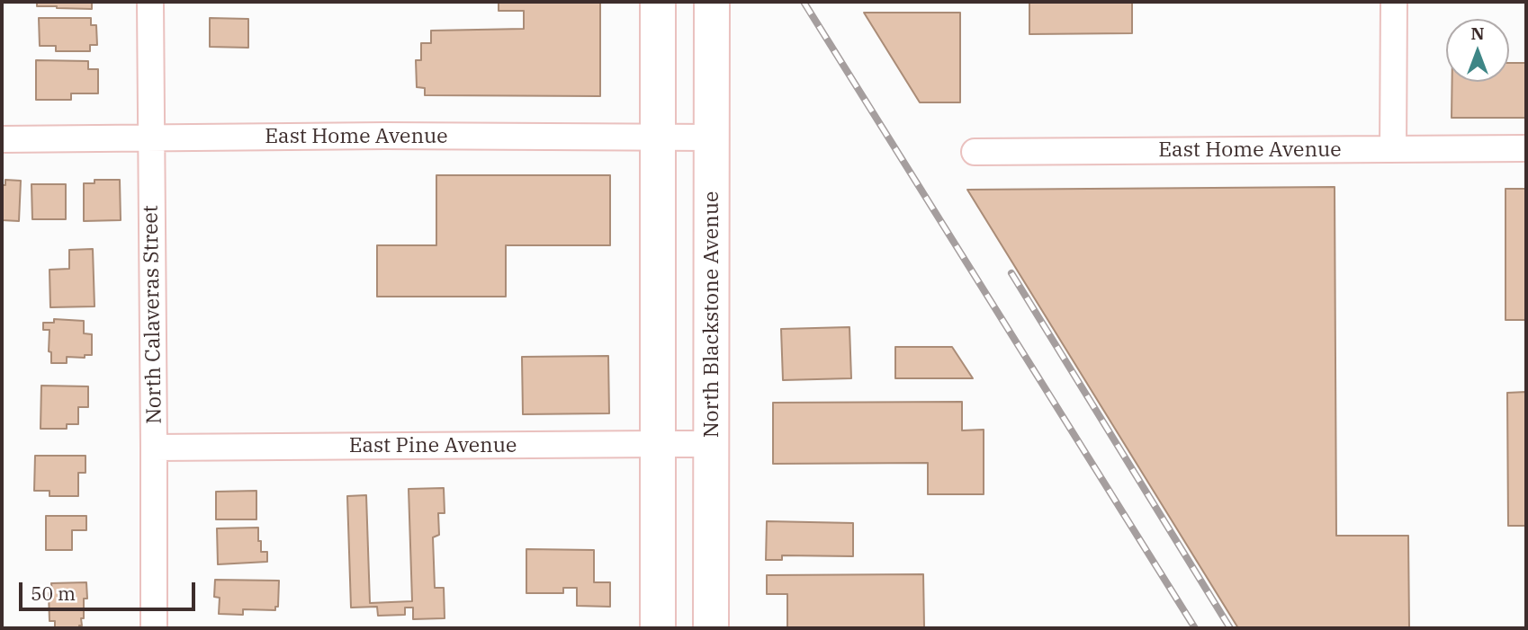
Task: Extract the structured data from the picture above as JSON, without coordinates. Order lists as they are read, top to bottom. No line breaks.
{"streets":{"main road":["North Blackstone Avenue"],"street":["East Home Avenue","North Calaveras Street","East Pine Avenue"]},"crossings":[["East Home Avenue","North Calaveras Street"],["East Home Avenue","North Blackstone Avenue"],["North Calaveras Street","East Pine Avenue"],["North Blackstone Avenue","East Pine Avenue"]],"scale_bar":"50 m","north":"top"}
